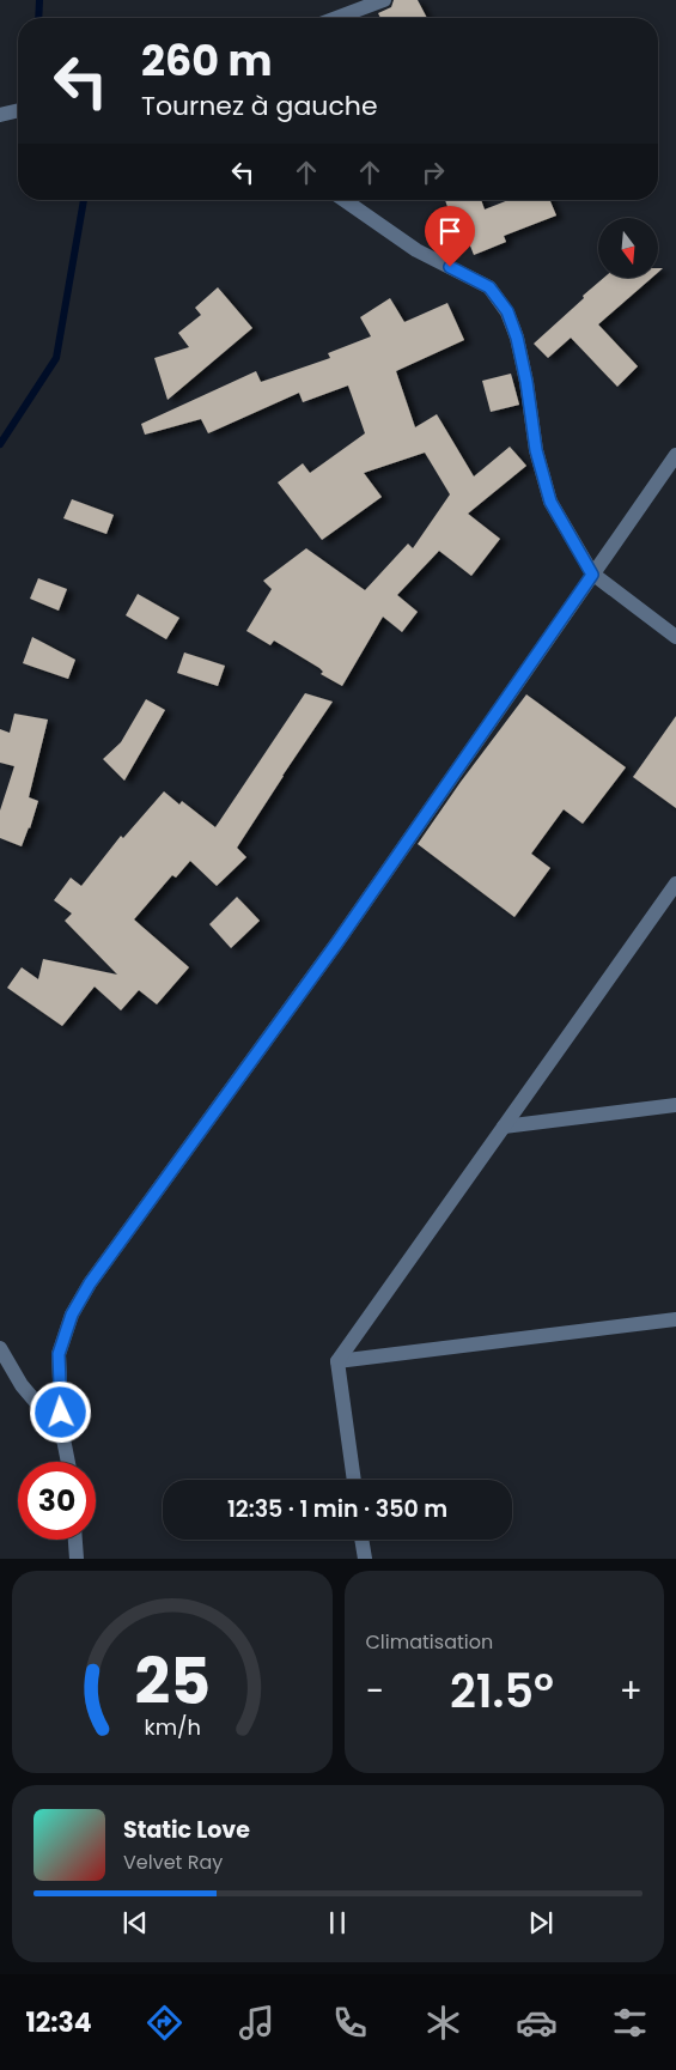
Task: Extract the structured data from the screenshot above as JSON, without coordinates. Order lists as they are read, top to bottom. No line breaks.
{"north":"bottom","page":{"turn":["260 m","Tournez à gauche"],"limit":"30","trip":"12:35 · 1 min · 350 m","tile":"Climatisation","heat":["−","21.5°","+"],"song":["Static Love","Velvet Ray"],"tabs":"12:34","gauge":["25","km/h"]}}
